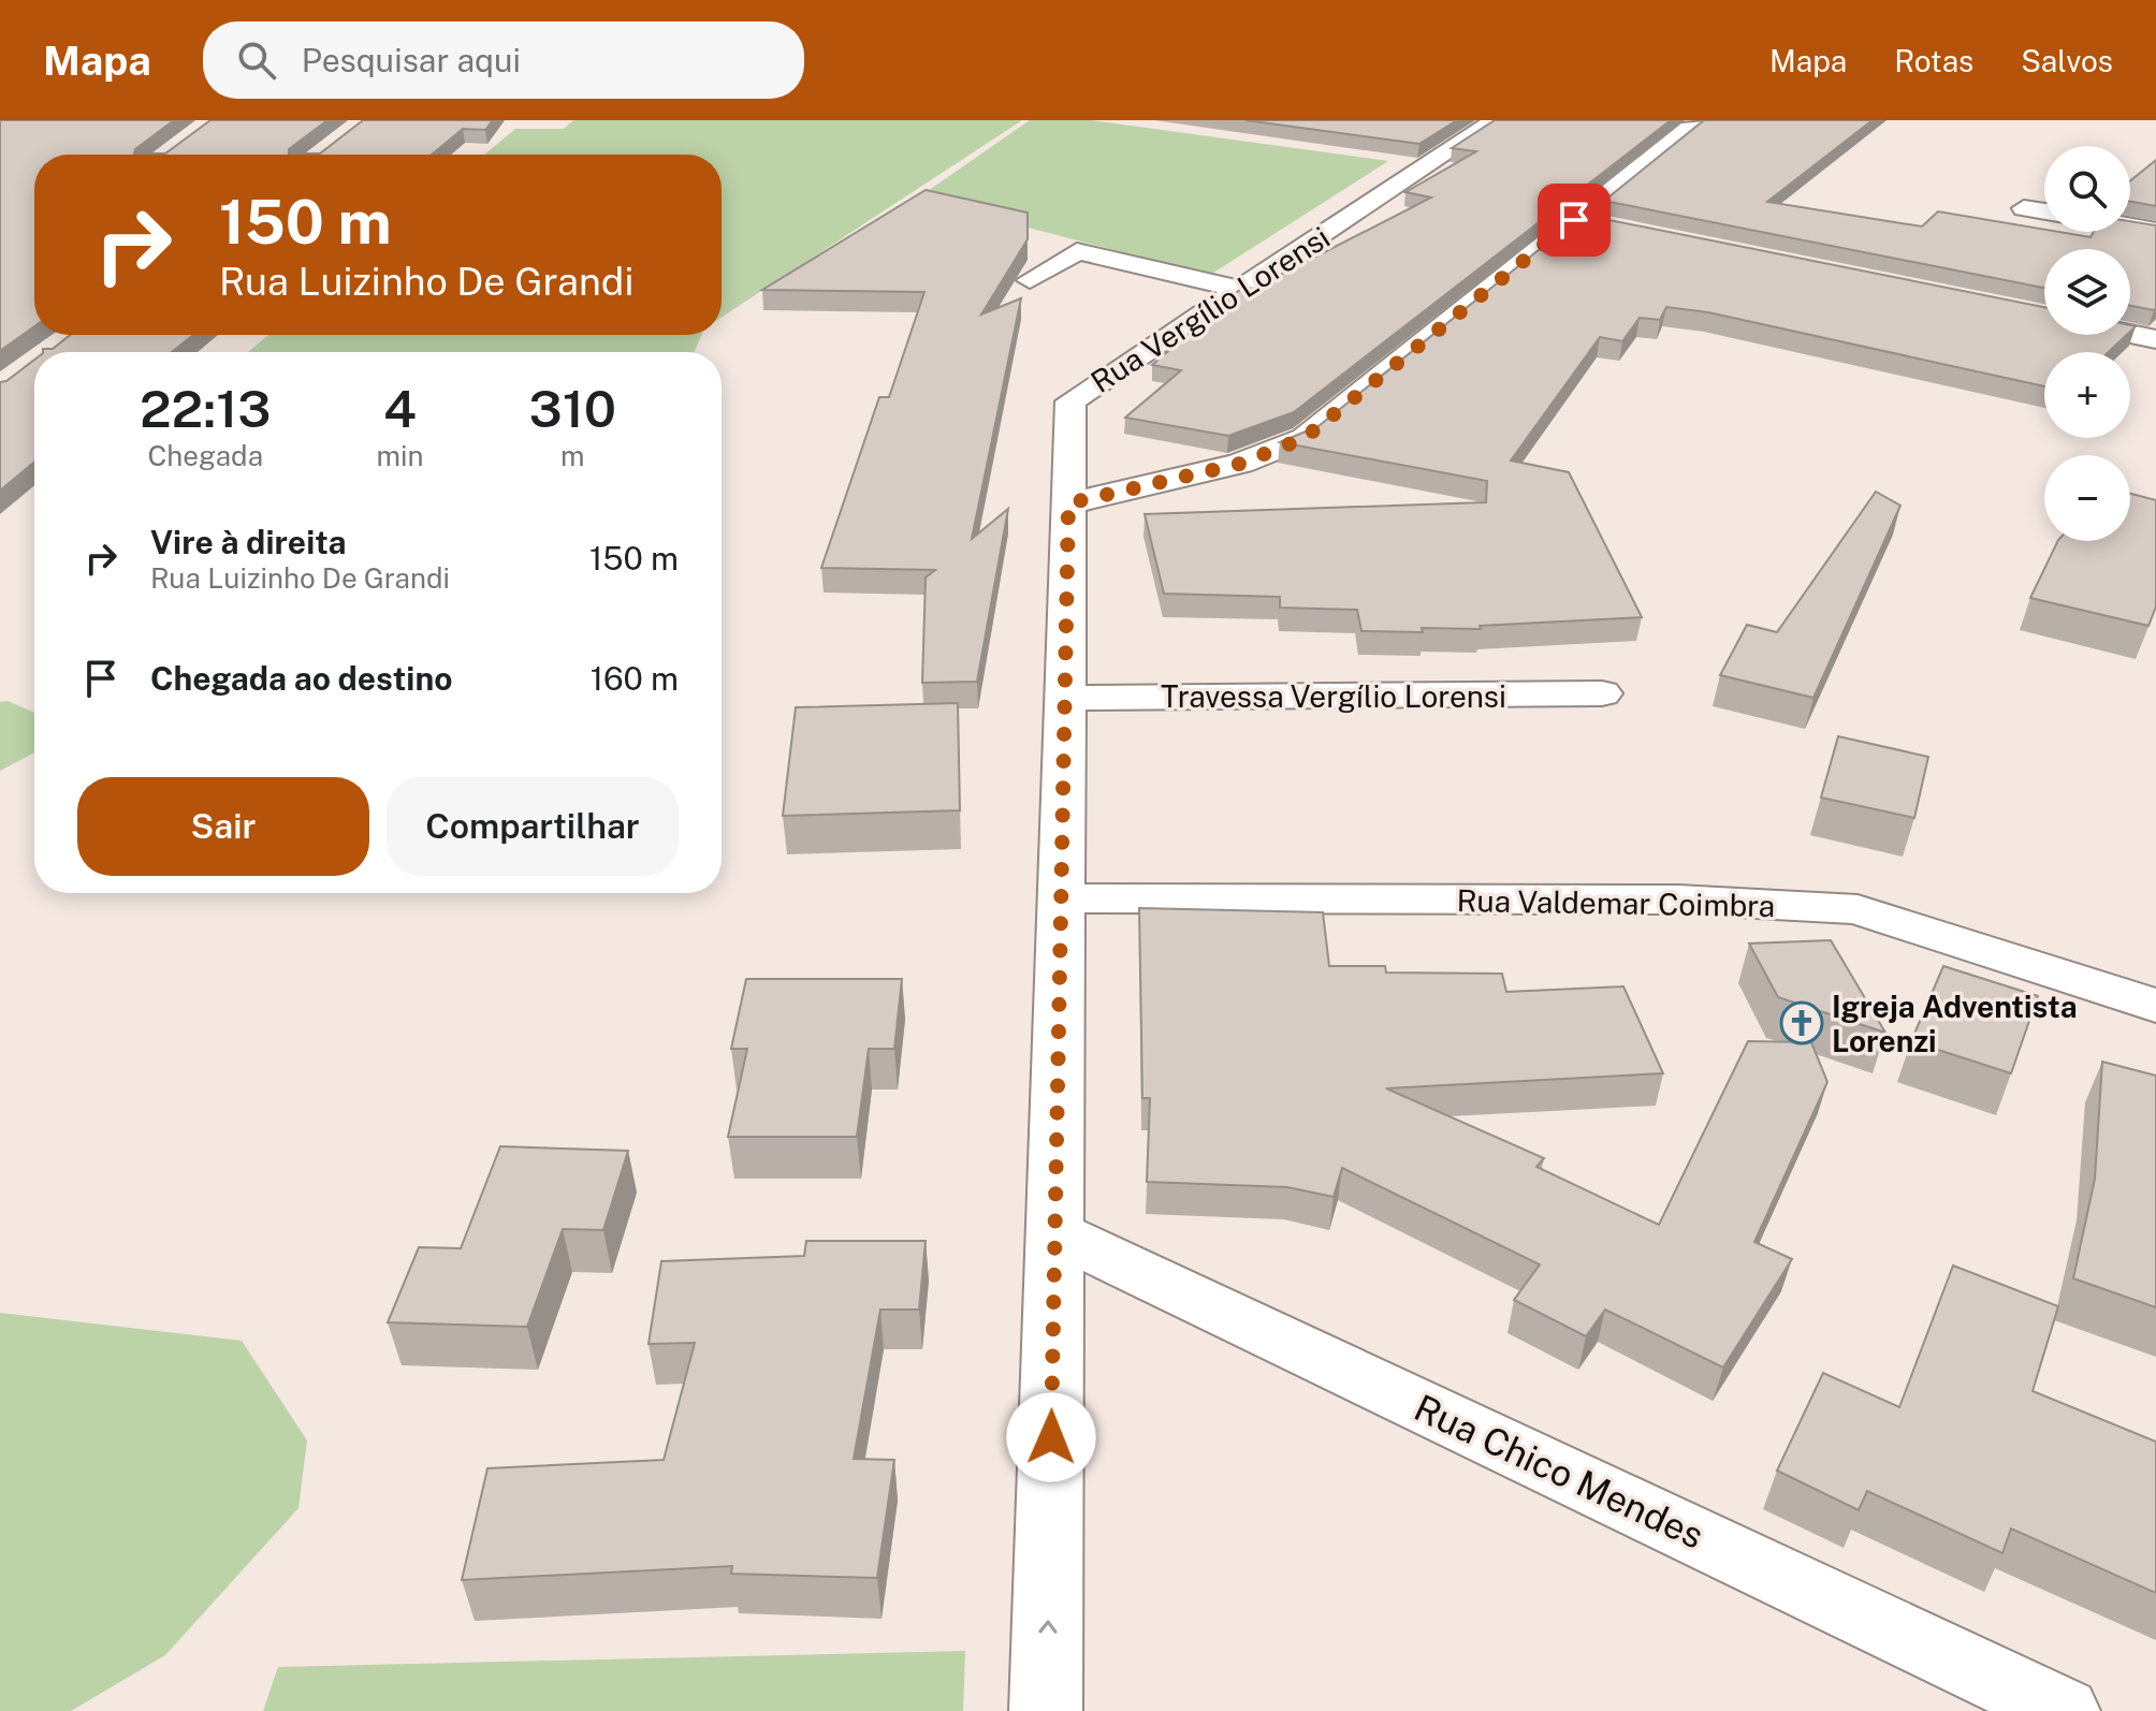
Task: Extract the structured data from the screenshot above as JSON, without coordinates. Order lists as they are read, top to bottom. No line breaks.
{"streets":{"street":["Rua Vergílio Lorensi","Travessa Vergílio Lorensi","Rua Valdemar Coimbra","Rua Chico Mendes"]},"crossings":[["Rua Vergílio Lorensi","Travessa Vergílio Lorensi"],["Rua Vergílio Lorensi","Rua Valdemar Coimbra"],["Rua Vergílio Lorensi","Rua Chico Mendes"]],"places":{"church":["Igreja Adventista Lorenzi"]},"page":{"header":"Mapa","search":"Pesquisar aqui","nav":["Mapa","Rotas","Salvos"],"map_buttons":["+","−"],"turn":["150 m","Rua Luizinho De Grandi"],"eta":["22:13","Chegada","4","min","310","m"],"list":[{"name":"Vire à direita","note":"Rua Luizinho De Grandi","value":"150 m"},{"name":"Chegada ao destino","value":"160 m"}],"buttons":["Sair","Compartilhar"]}}
